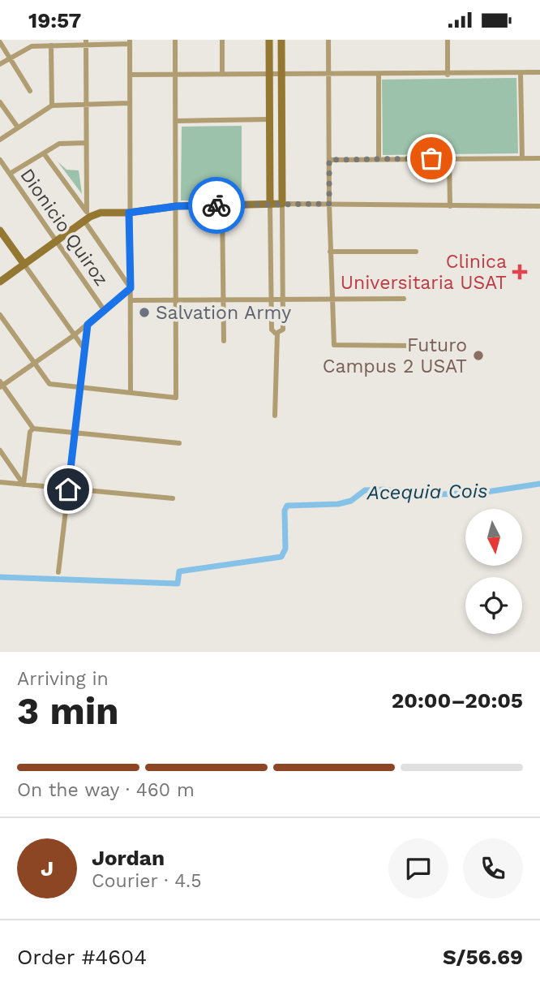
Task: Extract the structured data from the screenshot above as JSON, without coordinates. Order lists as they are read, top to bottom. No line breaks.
{"streets":{"street":["Dionicio Quiroz"]},"water":["Acequia Cois"],"places":{"health":["Clinica Universitaria USAT"],"other":["Salvation Army","Futuro Campus 2 USAT"]},"north":"bottom","page":{"status":"19:57","heading":["3 min","Arriving in","20:00–20:05"],"panel":["Jordan","Courier · 4.5","Order #4604","S/56.69"],"bar":"On the way · 460 m","round":"J"}}
